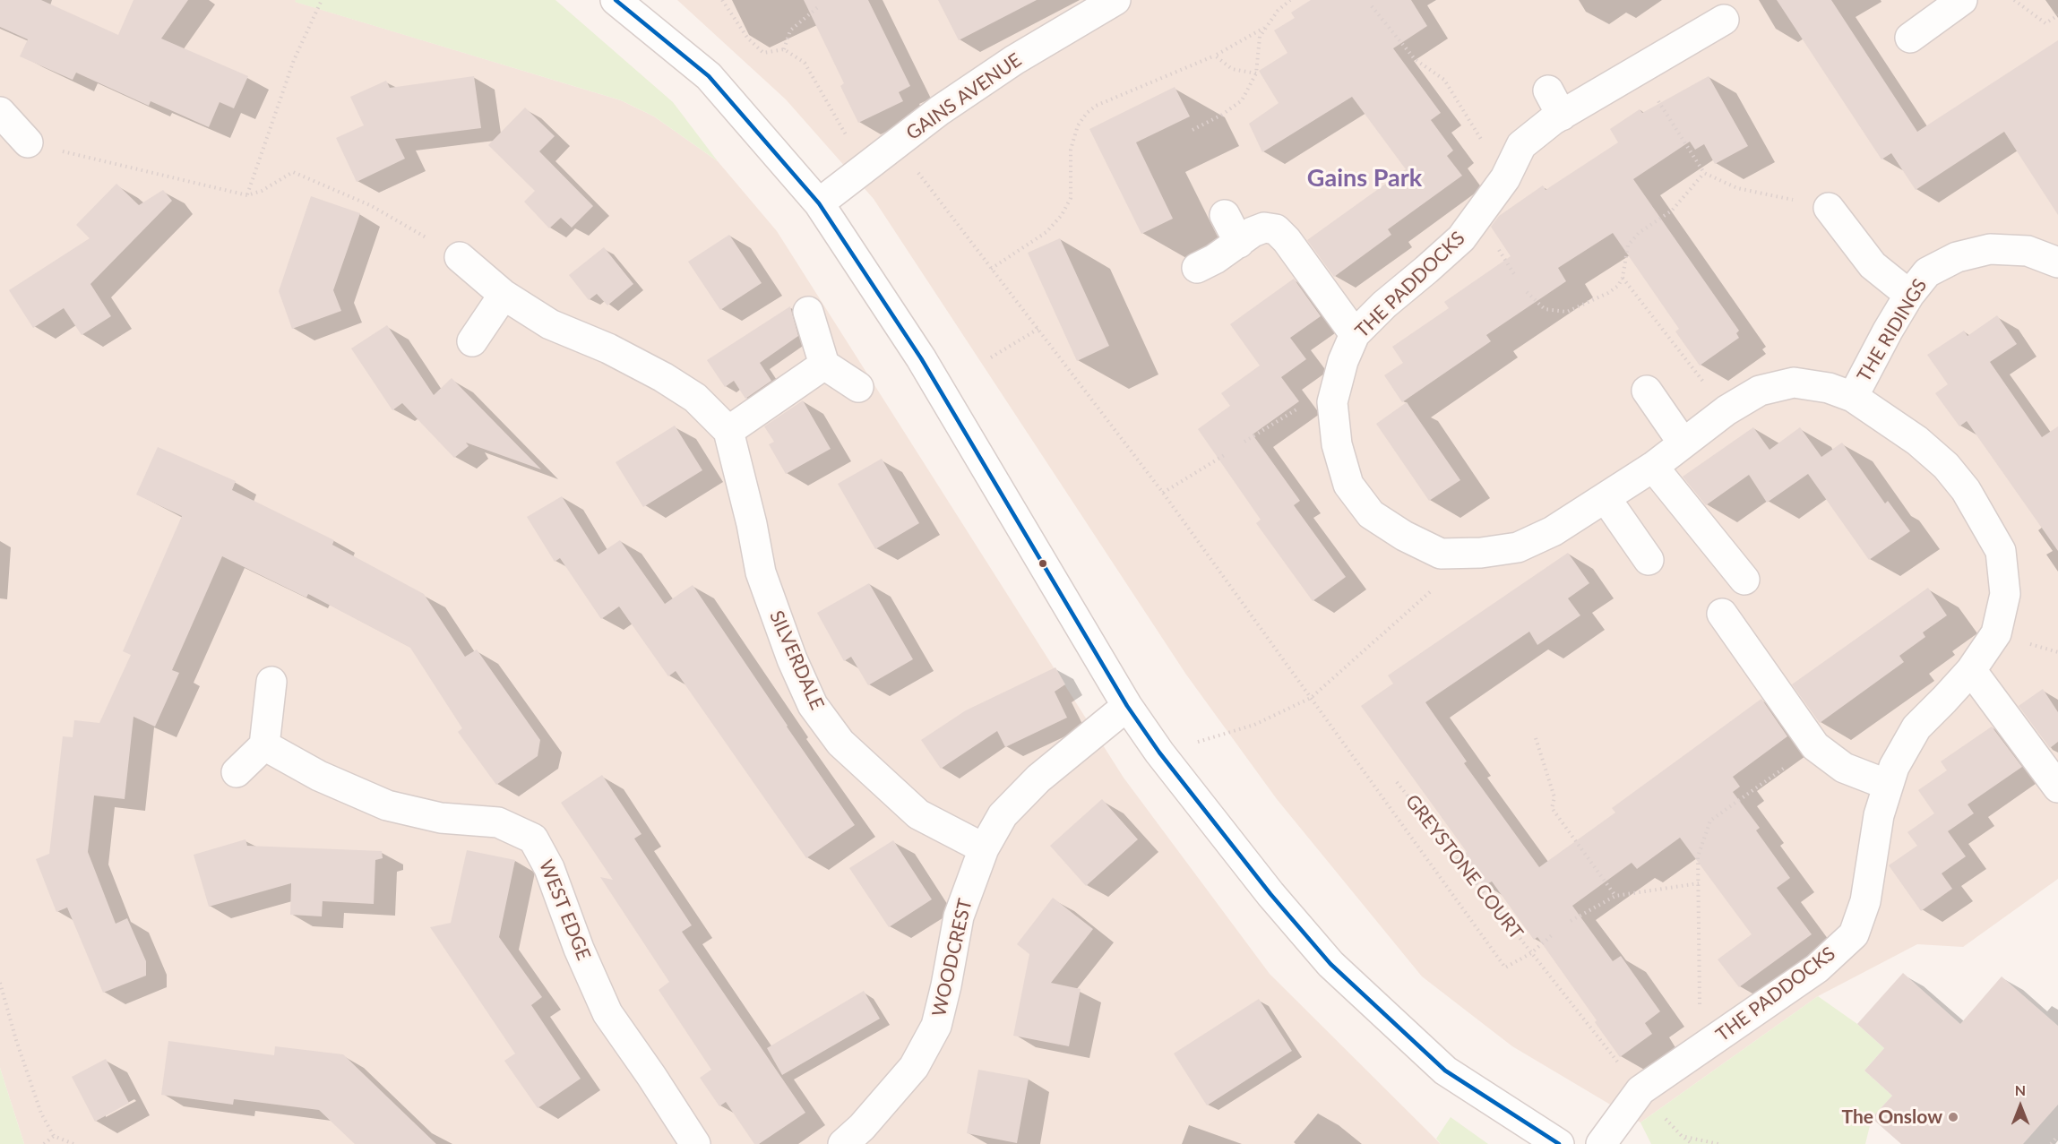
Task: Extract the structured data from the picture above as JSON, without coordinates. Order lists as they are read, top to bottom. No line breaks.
{"streets":{"street":["GAINS AVENUE","THE PADDOCKS","THE RIDINGS","SILVERDALE","WEST EDGE","WOODCREST"],"path":["GREYSTONE COURT"]},"crossings":[["THE PADDOCKS","THE RIDINGS"],["THE PADDOCKS","GREYSTONE COURT"],["SILVERDALE","WOODCREST"]],"districts":["Gains Park"],"places":["The Onslow"],"north":"top"}
